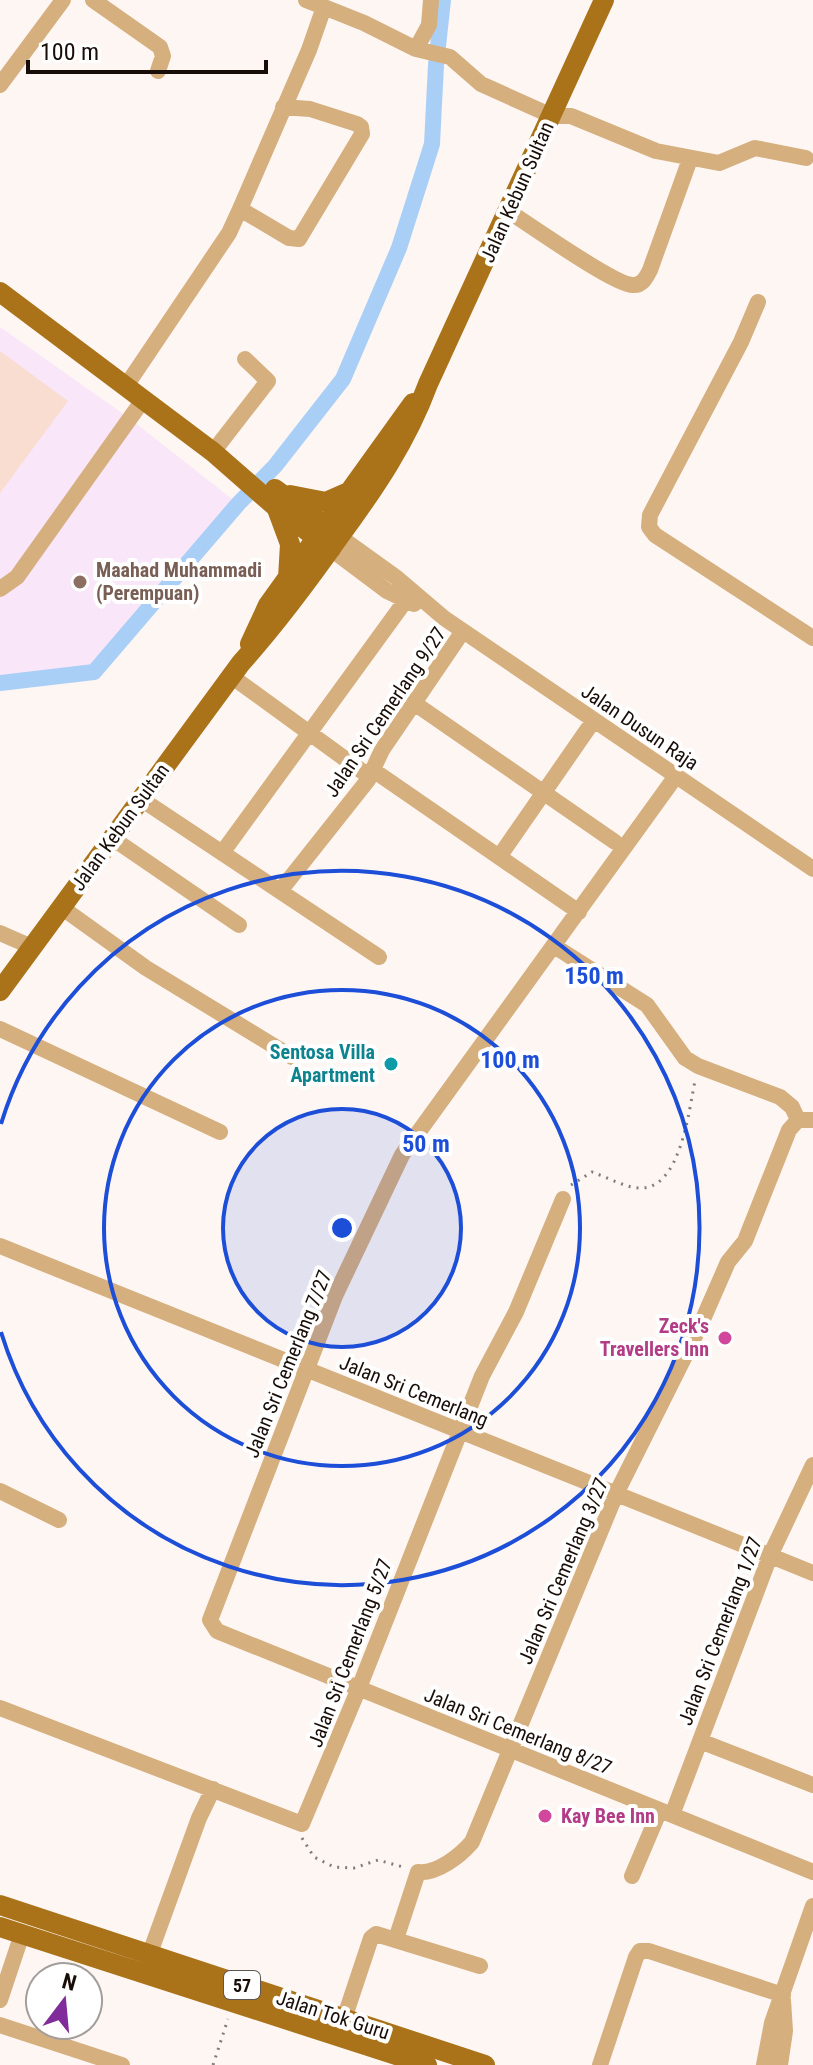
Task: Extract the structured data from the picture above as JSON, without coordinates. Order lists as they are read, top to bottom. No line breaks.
{"streets":{"main road":["Jalan Kebun Sultan","57","Jalan Tok Guru"],"street":["Jalan Sri Cemerlang 9/27","Jalan Dusun Raja","Jalan Sri Cemerlang 7/27","Jalan Sri Cemerlang","Jalan Sri Cemerlang 3/27","Jalan Sri Cemerlang 1/27","Jalan Sri Cemerlang 5/27","Jalan Sri Cemerlang 8/27"]},"crossings":[["Jalan Kebun Sultan","Jalan Dusun Raja"],["Jalan Sri Cemerlang 9/27","Jalan Dusun Raja"],["Jalan Dusun Raja","Jalan Sri Cemerlang 7/27"],["Jalan Sri Cemerlang 7/27","Jalan Sri Cemerlang"],["Jalan Sri Cemerlang 7/27","Jalan Sri Cemerlang 8/27"],["Jalan Sri Cemerlang","Jalan Sri Cemerlang 3/27"],["Jalan Sri Cemerlang","Jalan Sri Cemerlang 1/27"],["Jalan Sri Cemerlang","Jalan Sri Cemerlang 5/27"],["Jalan Sri Cemerlang 3/27","Jalan Sri Cemerlang 8/27"],["Jalan Sri Cemerlang 1/27","Jalan Sri Cemerlang 8/27"],["Jalan Sri Cemerlang 5/27","Jalan Sri Cemerlang 8/27"]],"places":["Maahad Muhammadi (Perempuan)","Sentosa Villa Apartment","Zeck's Travellers Inn","Kay Bee Inn"],"scale_bar":"100 m","north":"top","rings":["150 m","100 m","50 m"]}
